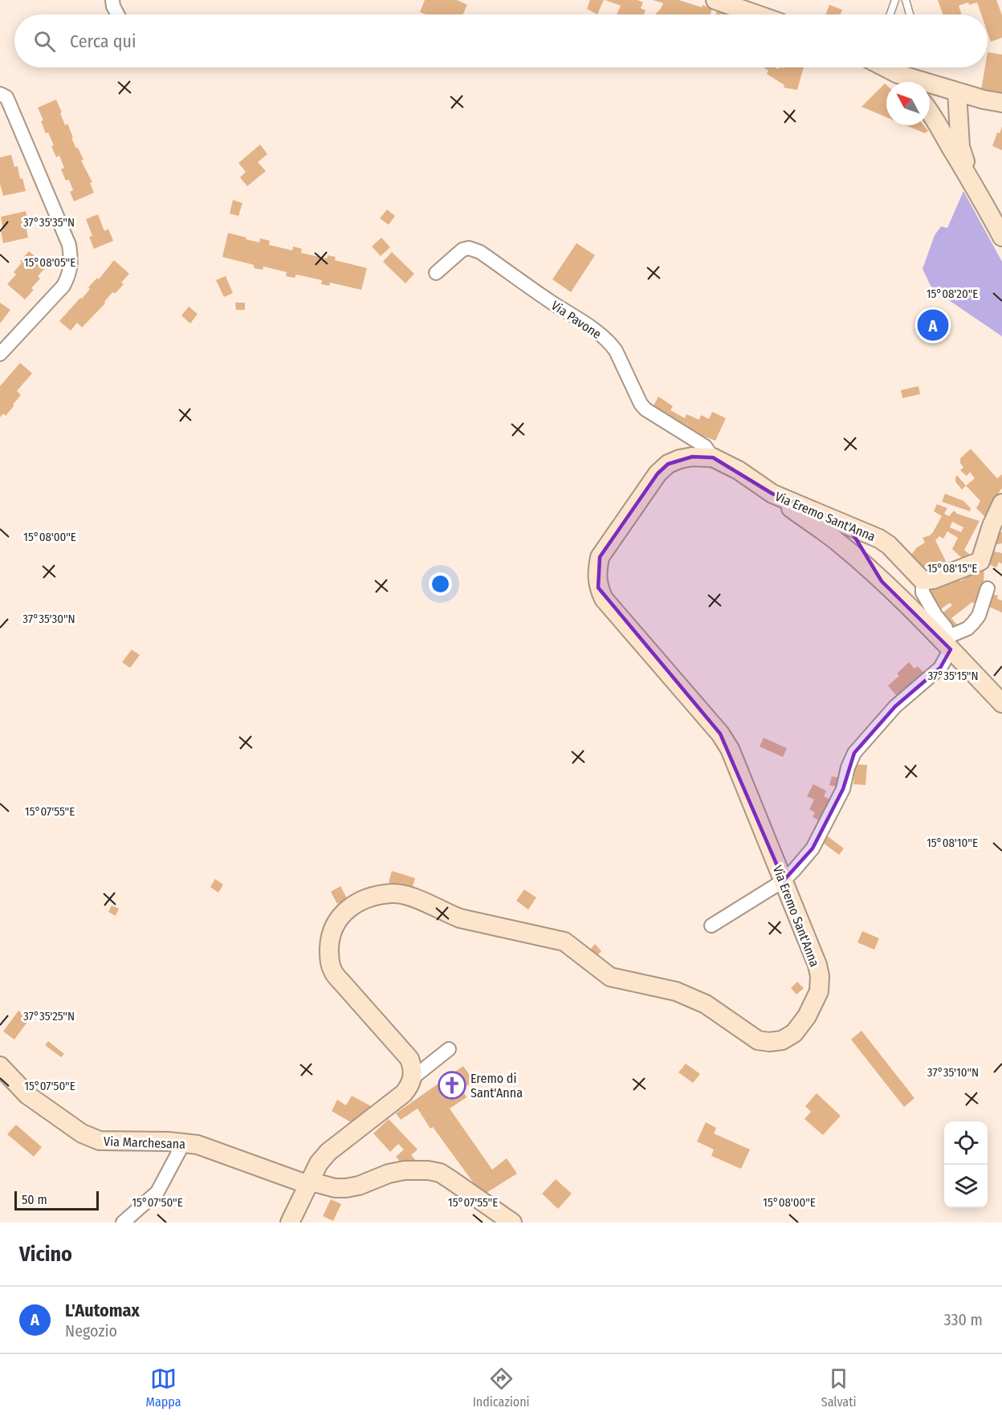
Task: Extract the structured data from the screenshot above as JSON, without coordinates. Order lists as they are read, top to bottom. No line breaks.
{"streets":{"street":["Via Pavone","Via Eremo Sant'Anna","Via Marchesana"]},"crossings":[["Via Pavone","Via Eremo Sant'Anna"]],"places":{"church":["Eremo di Sant'Anna"]},"scale_bar":"50 m","north":"top left","page":{"search":"Cerca qui","pins":"A","scale":"50 m","heading":"Vicino","list":[{"mark":"A","name":"L'Automax","note":"Negozio","value":"330 m"}],"nav":["Mappa","Indicazioni","Salvati"]},"coordinates":["37°35'35\"N","15°08'05\"E","15°08'20\"E","15°08'00\"E","15°08'15\"E","37°35'30\"N","37°35'15\"N","15°07'55\"E","15°08'10\"E","37°35'25\"N","37°35'10\"N","15°07'50\"E"]}
